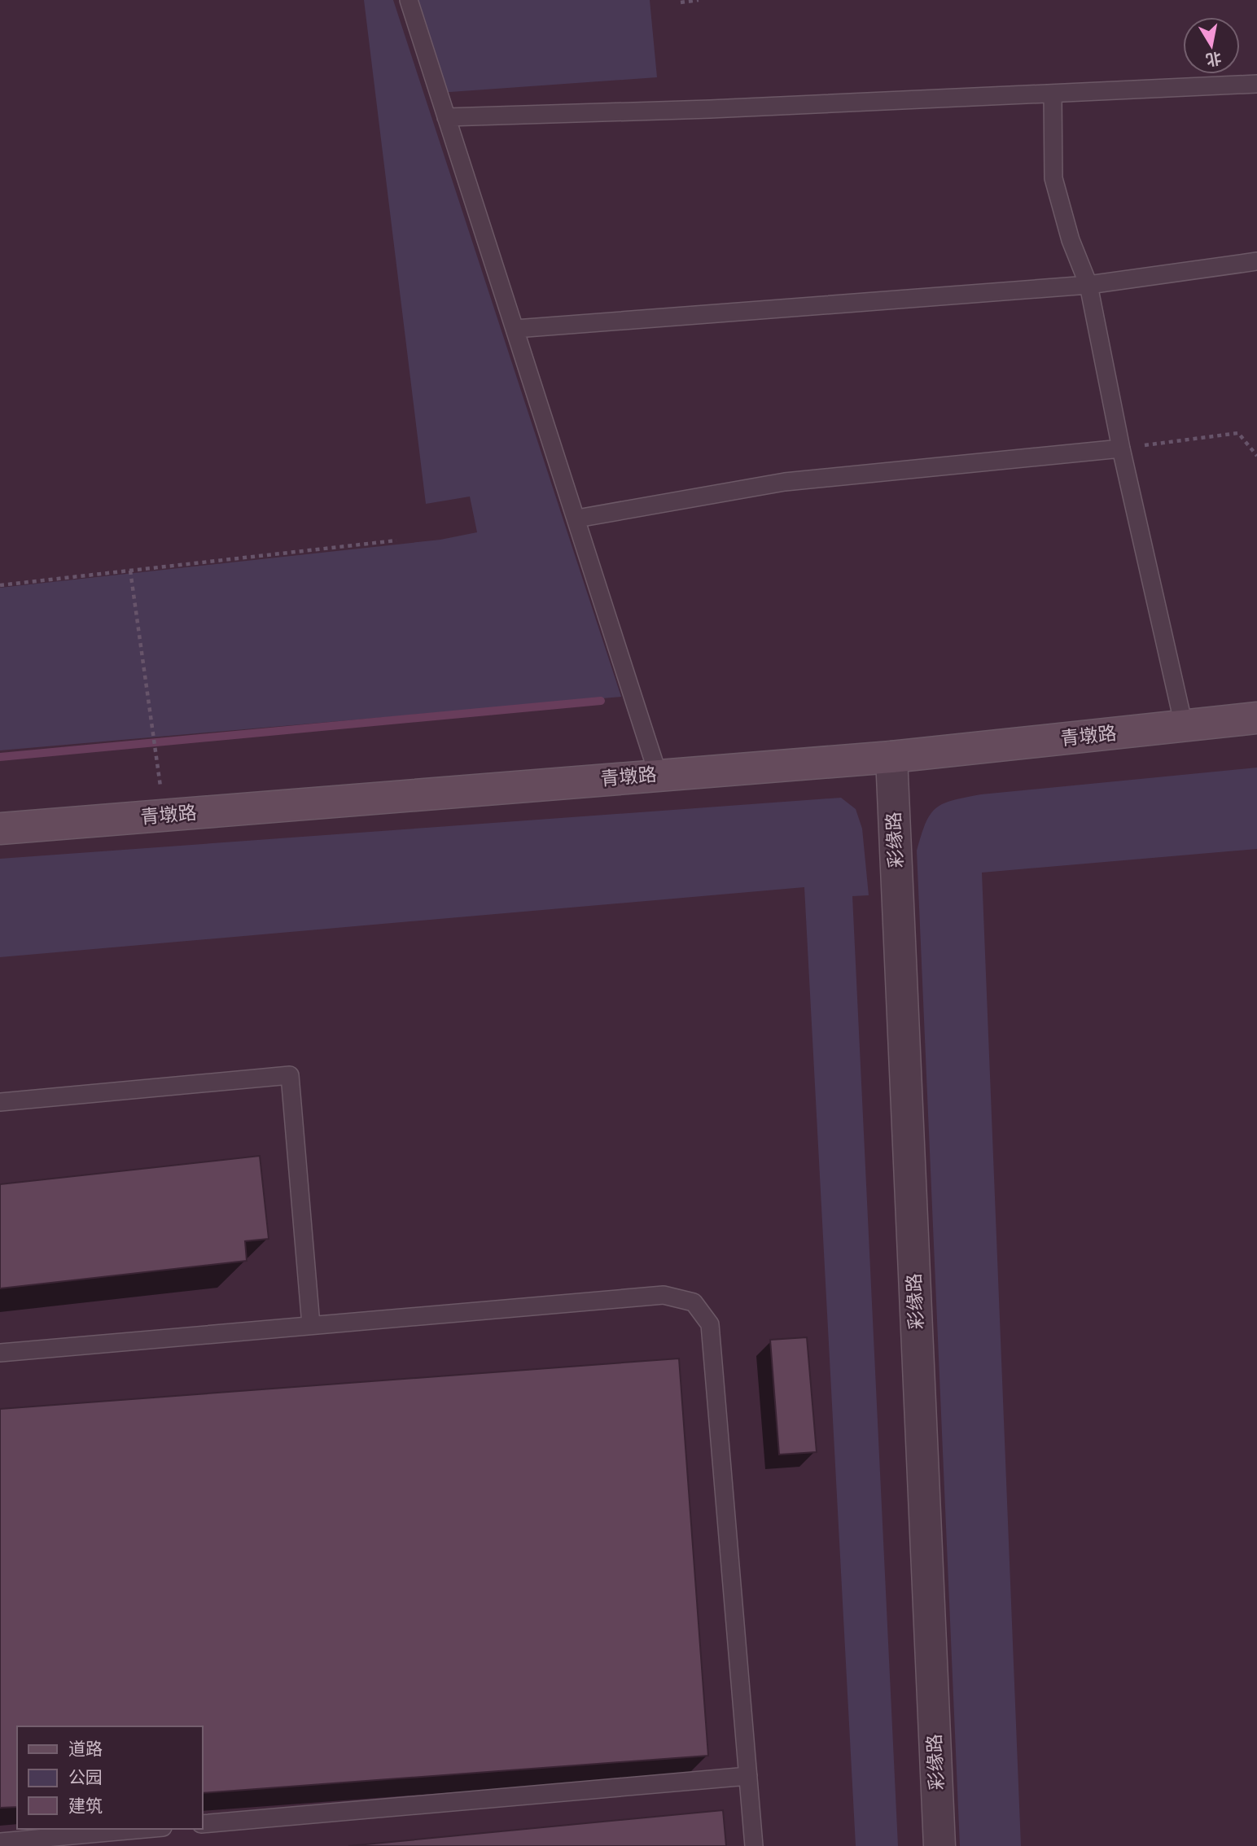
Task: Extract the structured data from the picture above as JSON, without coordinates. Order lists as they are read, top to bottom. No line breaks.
{"streets":{"main road":["青墩路"],"street":["彩缘路"]},"crossings":[["青墩路","彩缘路"]],"legend":["道路","公园","建筑"],"north":"bottom"}
